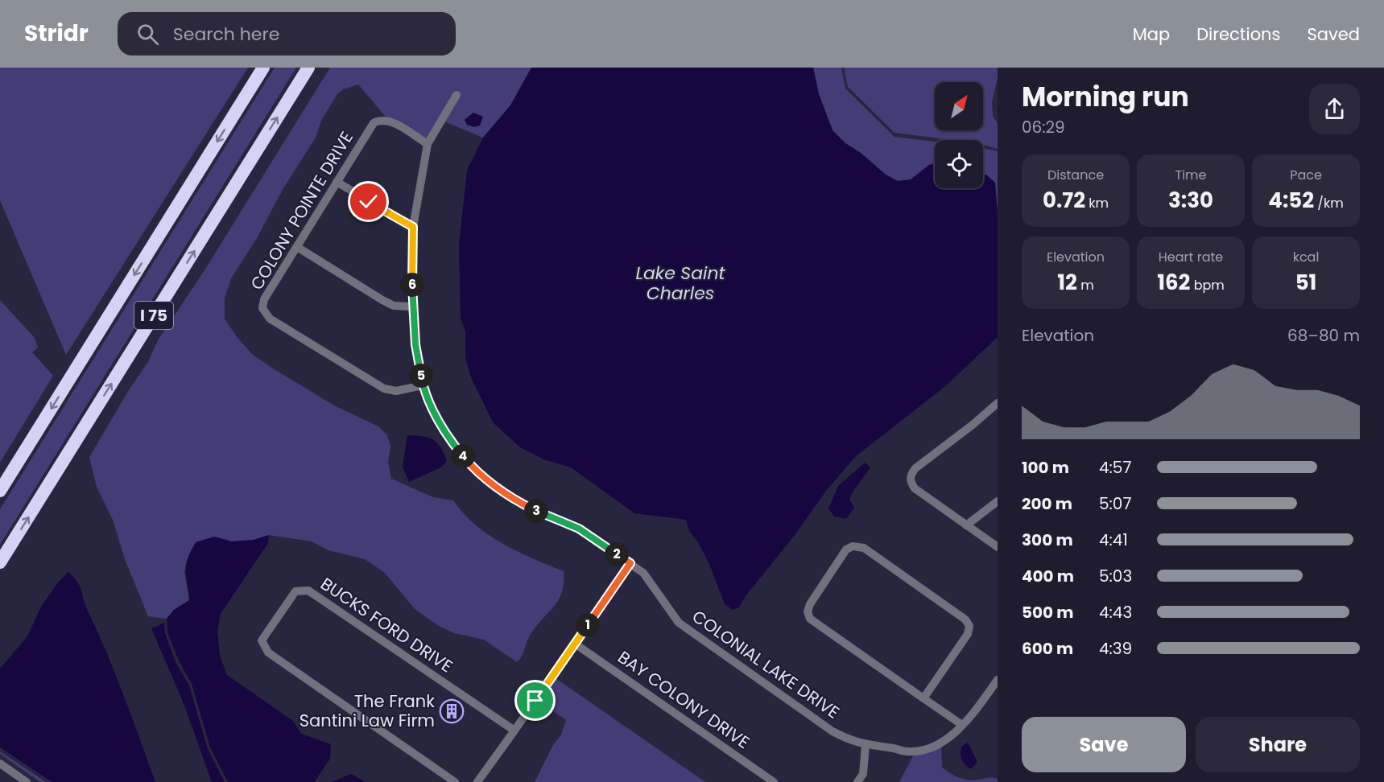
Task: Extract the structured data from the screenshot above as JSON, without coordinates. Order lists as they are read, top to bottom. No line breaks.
{"streets":{"highway":["I 75"],"street":["COLONY POINTE DRIVE","BUCKS FORD DRIVE","COLONIAL LAKE DRIVE","BAY COLONY DRIVE"]},"crossings":[["COLONY POINTE DRIVE","COLONIAL LAKE DRIVE"]],"water":["Lake Saint Charles"],"places":{"building":["The Frank Santini Law Firm"]},"north":"top right","page":{"header":"Stridr","search":"Search here","nav":["Map","Directions","Saved"],"heading":["Morning run","06:29"],"stats":[["Distance","0.72 km"],["Time","3:30"],["Pace","4:52 /km"],["Elevation","12 m"],["Heart rate","162 bpm"],["kcal","51"]],"pins":["6","5","4","3","2","1"],"chart":["Elevation","68–80 m"],"list":[{"name":"100 m","note":"4:57"},{"name":"200 m","note":"5:07"},{"name":"300 m","note":"4:41"},{"name":"400 m","note":"5:03"},{"name":"500 m","note":"4:43"},{"name":"600 m","note":"4:39"}],"buttons":["Save","Share"]}}
